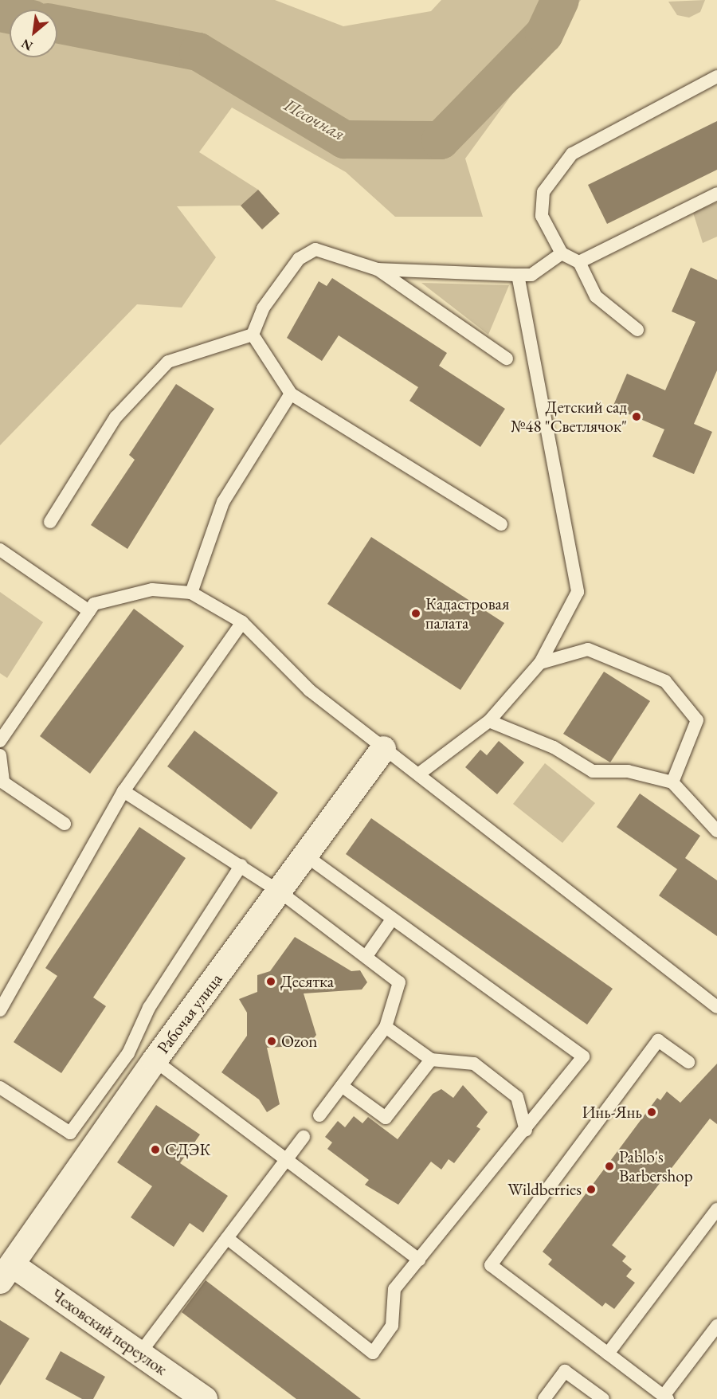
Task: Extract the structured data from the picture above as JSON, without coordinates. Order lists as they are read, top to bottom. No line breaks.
{"streets":{"street":["Рабочая улица","Чеховский переулок"]},"crossings":[["Рабочая улица","Чеховский переулок"]],"water":["Песочная"],"places":["Детский сад №48 \"Светлячок\"","Кадастровая палата","Десятка","Ozon","Инь-Янь","СДЭК","Pablo's Barbershop","Wildberries"],"north":"bottom left"}
